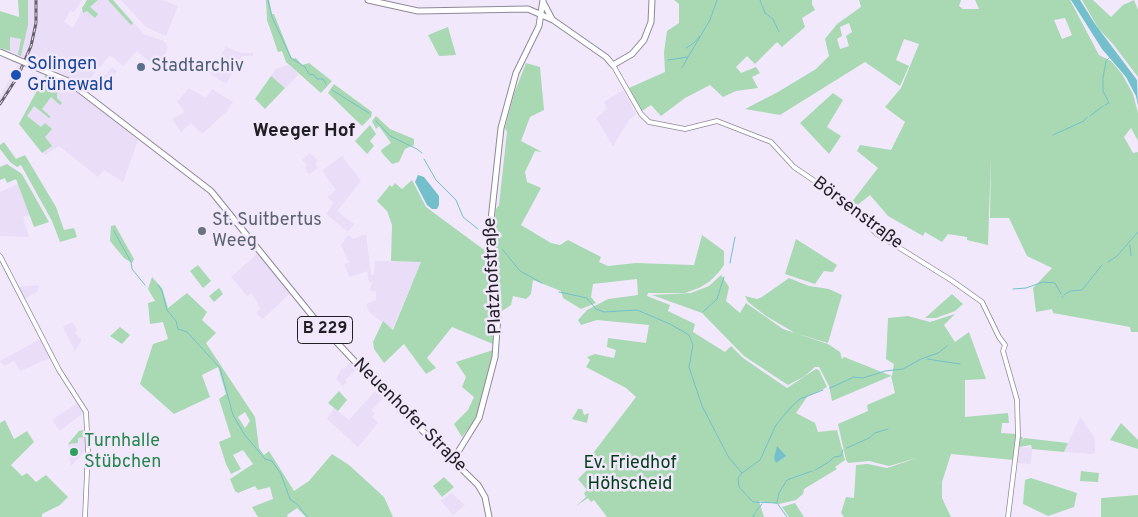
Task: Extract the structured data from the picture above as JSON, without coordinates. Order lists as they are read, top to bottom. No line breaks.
{"streets":{"main road":["Platzhofstraße","B 229","Neuenhofer Straße"],"street":["Börsenstraße"]},"crossings":[["Platzhofstraße","Neuenhofer Straße"]],"districts":["Weeger Hof"],"parks":["Ev. Friedhof Höhscheid"],"places":["Stadtarchiv","Solingen Grünewald","St. Suitbertus Weeg","Turnhalle Stübchen"]}
